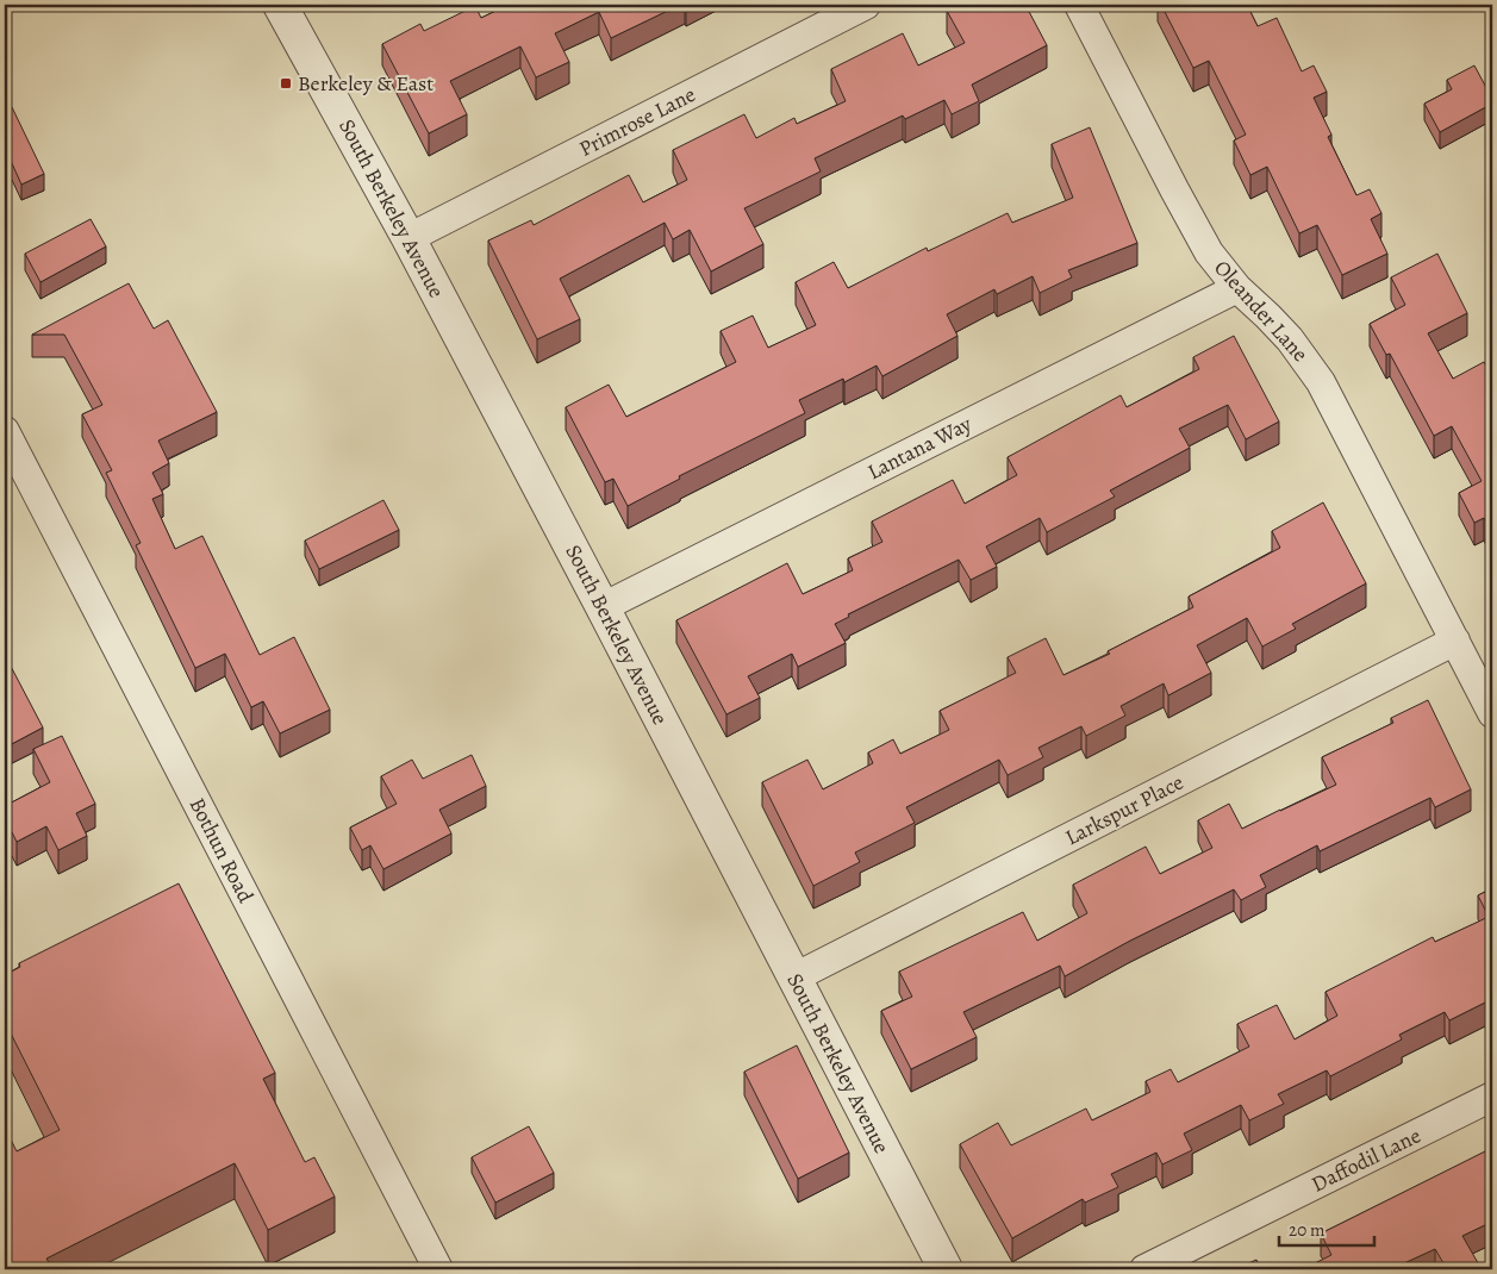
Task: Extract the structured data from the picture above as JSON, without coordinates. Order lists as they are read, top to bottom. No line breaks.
{"streets":{"street":["Primrose Lane","South Berkeley Avenue","Oleander Lane","Lantana Way","Larkspur Place","Bothun Road","Daffodil Lane"]},"crossings":[["Primrose Lane","South Berkeley Avenue"],["South Berkeley Avenue","Lantana Way"],["South Berkeley Avenue","Larkspur Place"],["Oleander Lane","Lantana Way"],["Oleander Lane","Larkspur Place"]],"places":{"transit":["Berkeley & East"]},"scale_bar":"20 m"}
